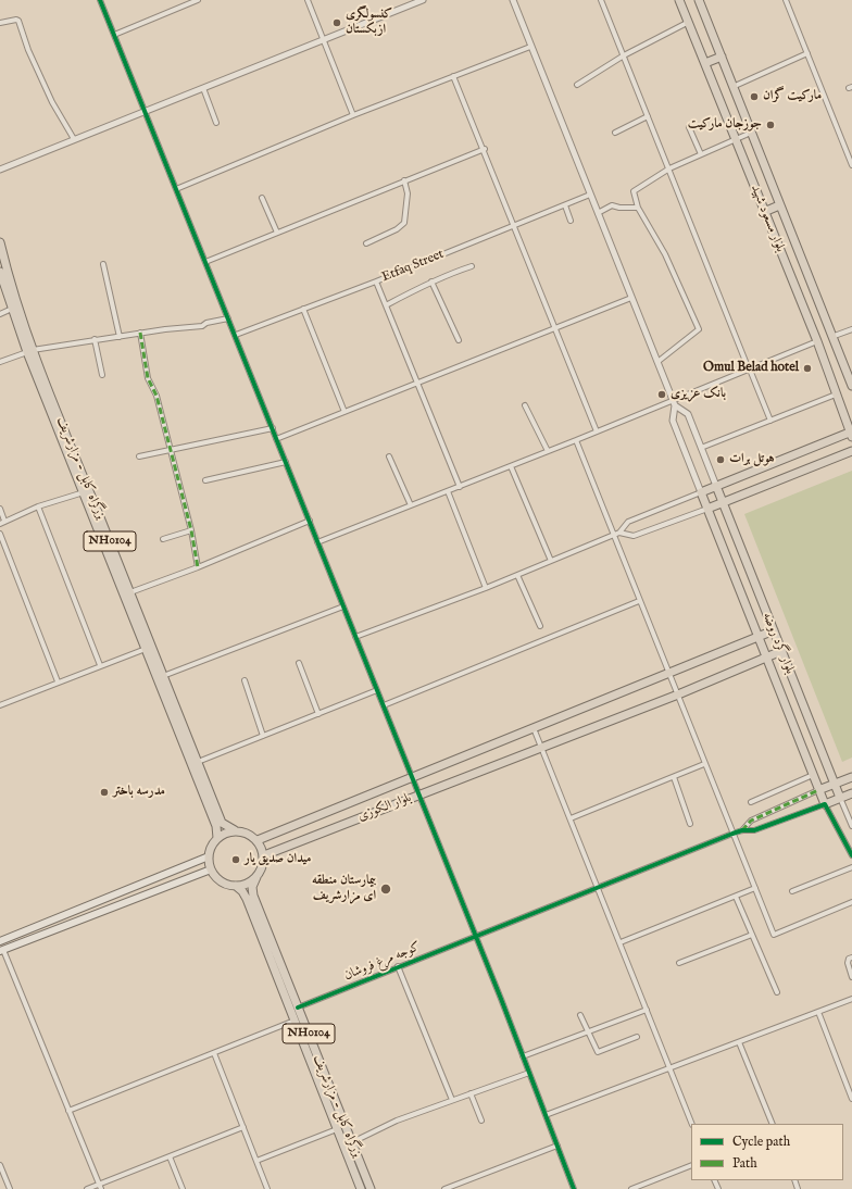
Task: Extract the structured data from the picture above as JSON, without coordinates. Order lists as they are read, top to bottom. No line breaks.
{"streets":{"main road":["بلوار مسعود شهید","بزرگراه کابل - مزارشریف","NH0104","بلوار گرد روضه","بلوار الکوزی"],"street":["Etfaq Street","كوجه مرغ فروشان"]},"crossings":[["بزرگراه کابل - مزارشریف","NH0104"],["بزرگراه کابل - مزارشریف","بلوار الکوزی"],["بزرگراه کابل - مزارشریف","كوجه مرغ فروشان"],["NH0104","بلوار الکوزی"],["بلوار گرد روضه","بلوار الکوزی"]],"places":["کنسولگری ازبکستان","مارکیت گران","جوزجان مارکیت","Omul Belad hotel","بانک عزیزی","هوتل برات","مدرسه باختر","میدان صدیق یار","بیمارستان منطقه ای مزارشریف"],"legend":["Cycle path","Path"]}
